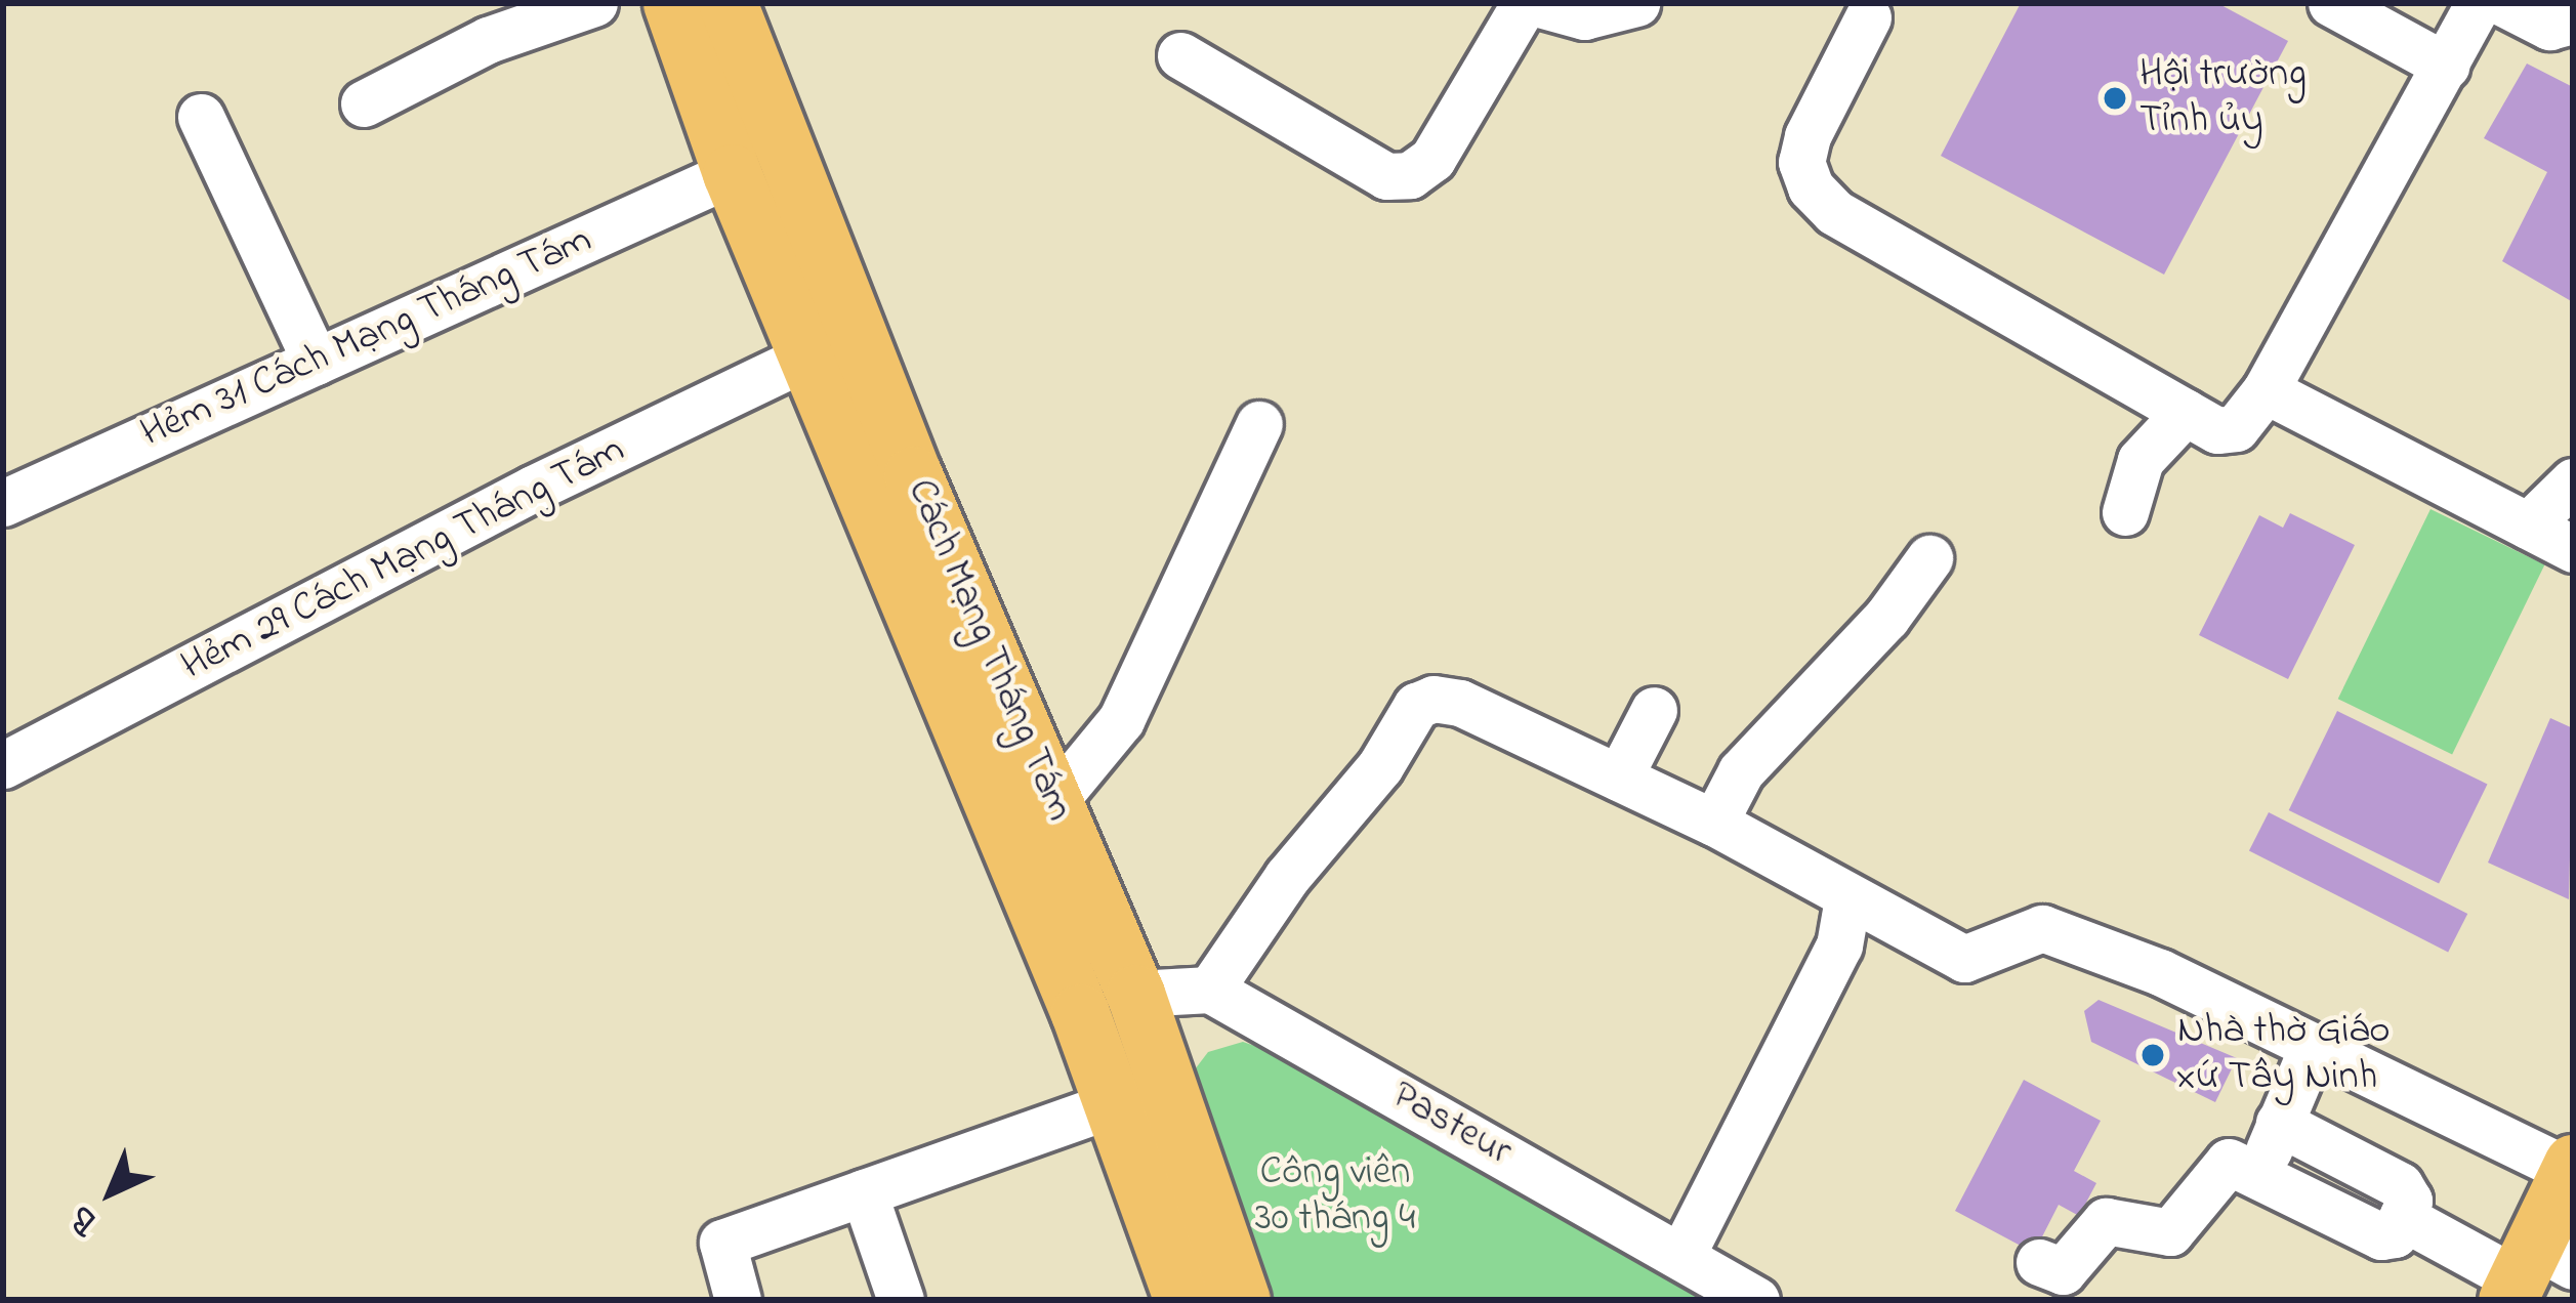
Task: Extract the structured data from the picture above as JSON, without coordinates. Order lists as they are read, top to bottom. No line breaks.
{"streets":{"main road":["Cách Mạng Tháng Tám"],"street":["Hẻm 31 Cách Mạng Tháng Tám","Hẻm 29 Cách Mạng Tháng Tám","Pasteur"]},"crossings":[["Hẻm 31 Cách Mạng Tháng Tám","Cách Mạng Tháng Tám"],["Hẻm 29 Cách Mạng Tháng Tám","Cách Mạng Tháng Tám"]],"parks":["Công viên 30 tháng 4"],"places":["Hội trường Tỉnh ủy","Nhà thờ Giáo xứ Tây Ninh"],"north":"bottom left"}
